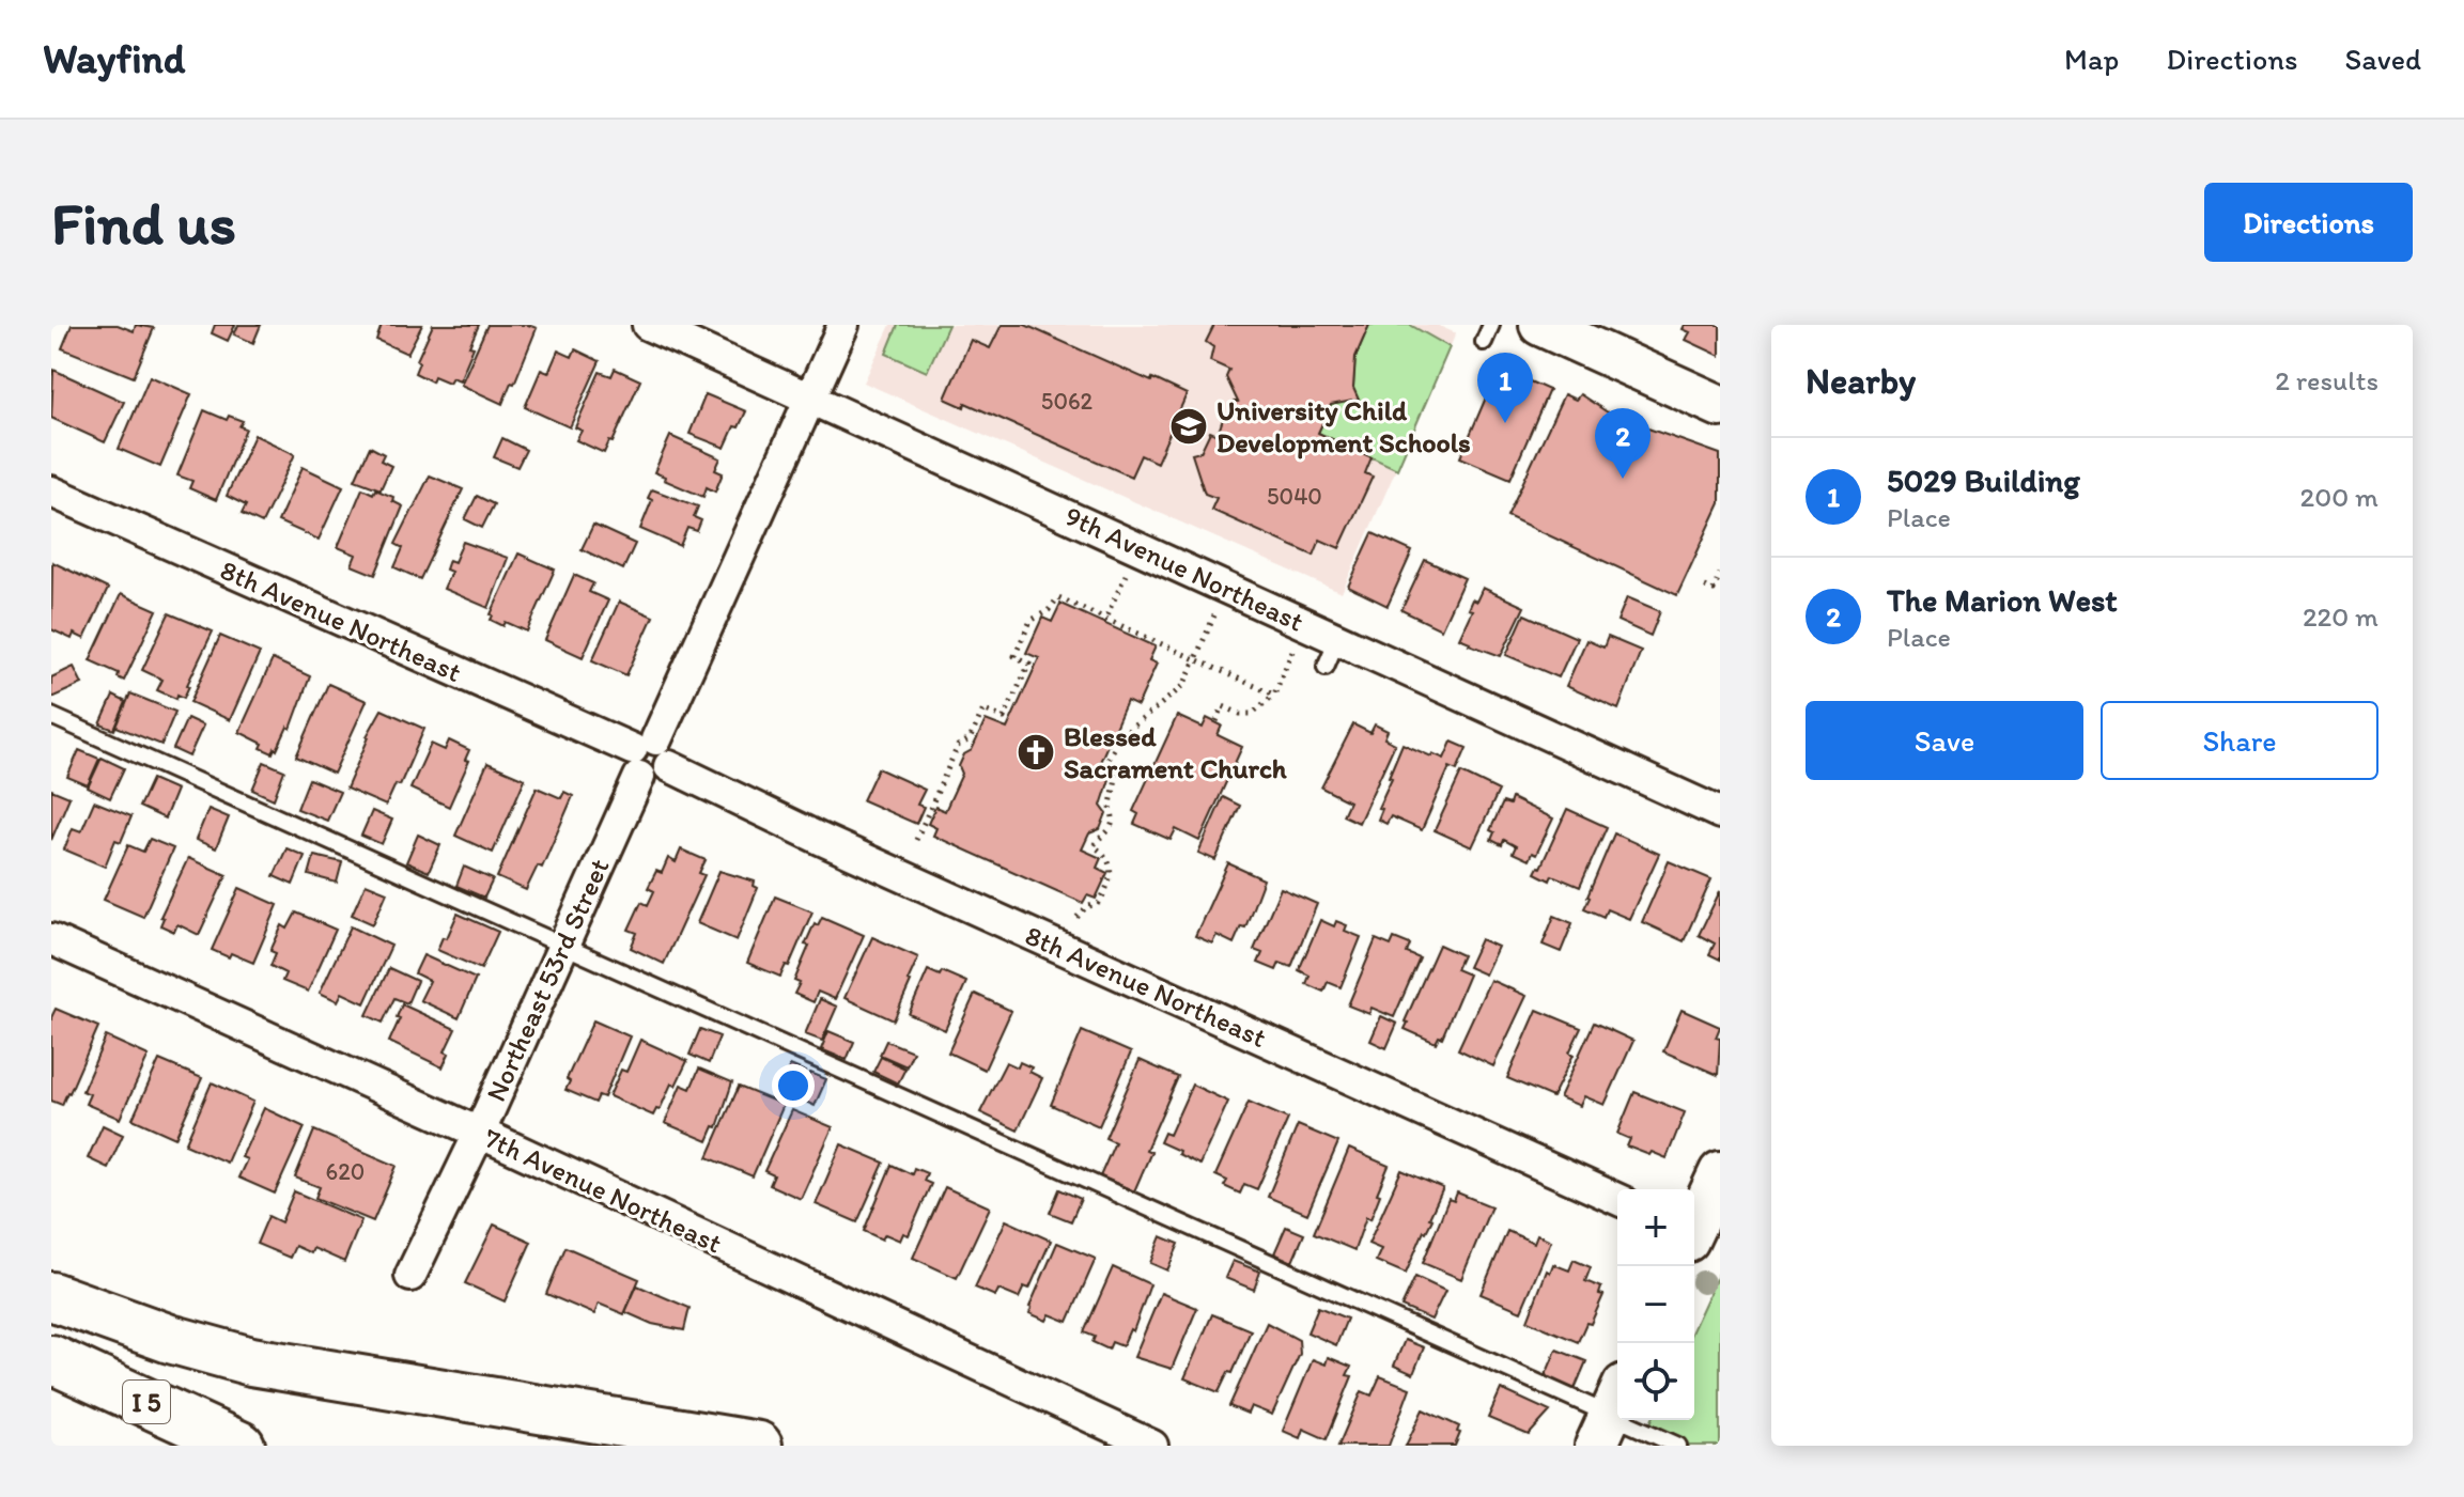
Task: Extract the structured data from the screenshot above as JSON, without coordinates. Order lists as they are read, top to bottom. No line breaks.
{"streets":{"highway":["I 5"],"street":["9th Avenue Northeast","8th Avenue Northeast","Northeast 53rd Street","7th Avenue Northeast"]},"crossings":[["9th Avenue Northeast","Northeast 53rd Street"],["8th Avenue Northeast","Northeast 53rd Street"],["Northeast 53rd Street","7th Avenue Northeast"]],"places":{"school or university":["University Child Development Schools"],"church":["Blessed Sacrament Church"]},"house_numbers":["5062","5040","620"],"page":{"header":"Wayfind","nav":["Map","Directions","Saved"],"buttons":["Directions",["Save","Share"]],"title":"Find us","heading":["Nearby","2 results"],"pins":["1","2"],"list":[{"mark":"1","name":"5029 Building","note":"Place","value":"200 m"},{"mark":"2","name":"The Marion West","note":"Place","value":"220 m"}],"map_buttons":["+","−"]}}
